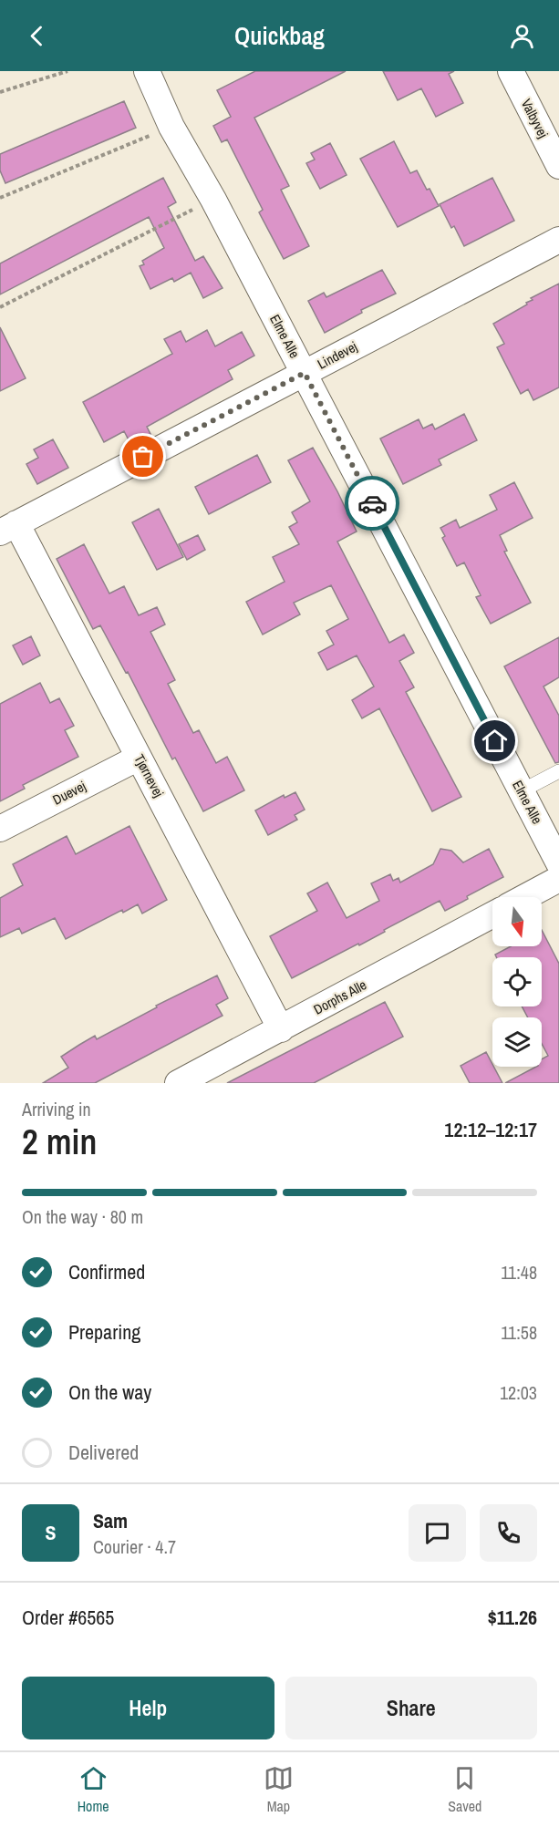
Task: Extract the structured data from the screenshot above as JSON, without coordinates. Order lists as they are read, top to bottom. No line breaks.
{"streets":{"street":["Valbyvej","Elme Alle","Lindevej","Tjørnevej","Duevej","Dorphs Alle"]},"crossings":[["Elme Alle","Lindevej"],["Lindevej","Tjørnevej"],["Tjørnevej","Duevej"],["Tjørnevej","Dorphs Alle"]],"north":"bottom","page":{"header":"Quickbag","heading":["2 min","Arriving in","12:12–12:17"],"panel":["Sam","Courier · 4.7","Order #6565","$11.26"],"bar":"On the way · 80 m","list":[["Confirmed","11:48"],["Preparing","11:58"],["On the way","12:03"],"Delivered"],"round":"S","buttons":["Help","Share"],"tabs":["Home","Map","Saved"]}}
